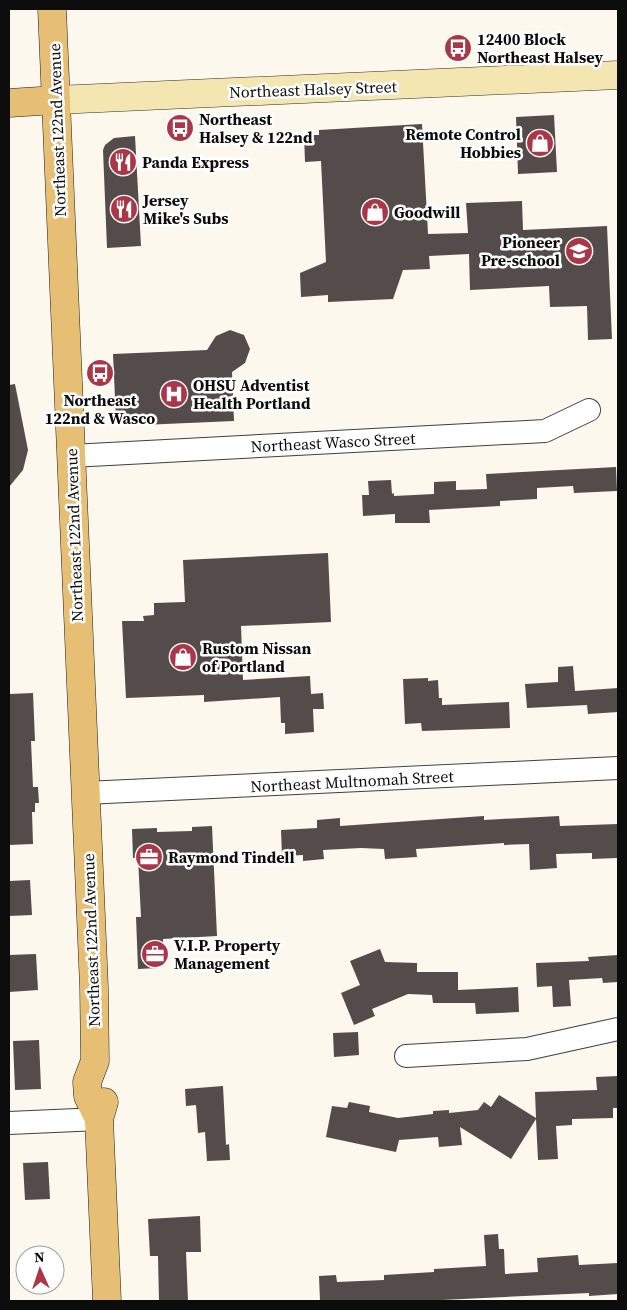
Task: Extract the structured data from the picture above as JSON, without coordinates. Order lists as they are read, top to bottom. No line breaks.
{"streets":{"main road":["Northeast Halsey Street","Northeast 122nd Avenue"],"street":["Northeast Wasco Street","Northeast Multnomah Street"]},"crossings":[["Northeast Halsey Street","Northeast 122nd Avenue"],["Northeast 122nd Avenue","Northeast Wasco Street"],["Northeast 122nd Avenue","Northeast Multnomah Street"]],"places":{"bus stop":["12400 Block Northeast Halsey","Northeast Halsey & 122nd","Northeast 122nd & Wasco"],"shop":["Remote Control Hobbies","Goodwill","Rustom Nissan of Portland"],"restaurant":["Panda Express","Jersey Mike's Subs"],"school or university":["Pioneer Pre-school"],"hospital":["OHSU Adventist Health Portland"],"office":["Raymond Tindell","V.I.P. Property Management"]},"north":"top"}
